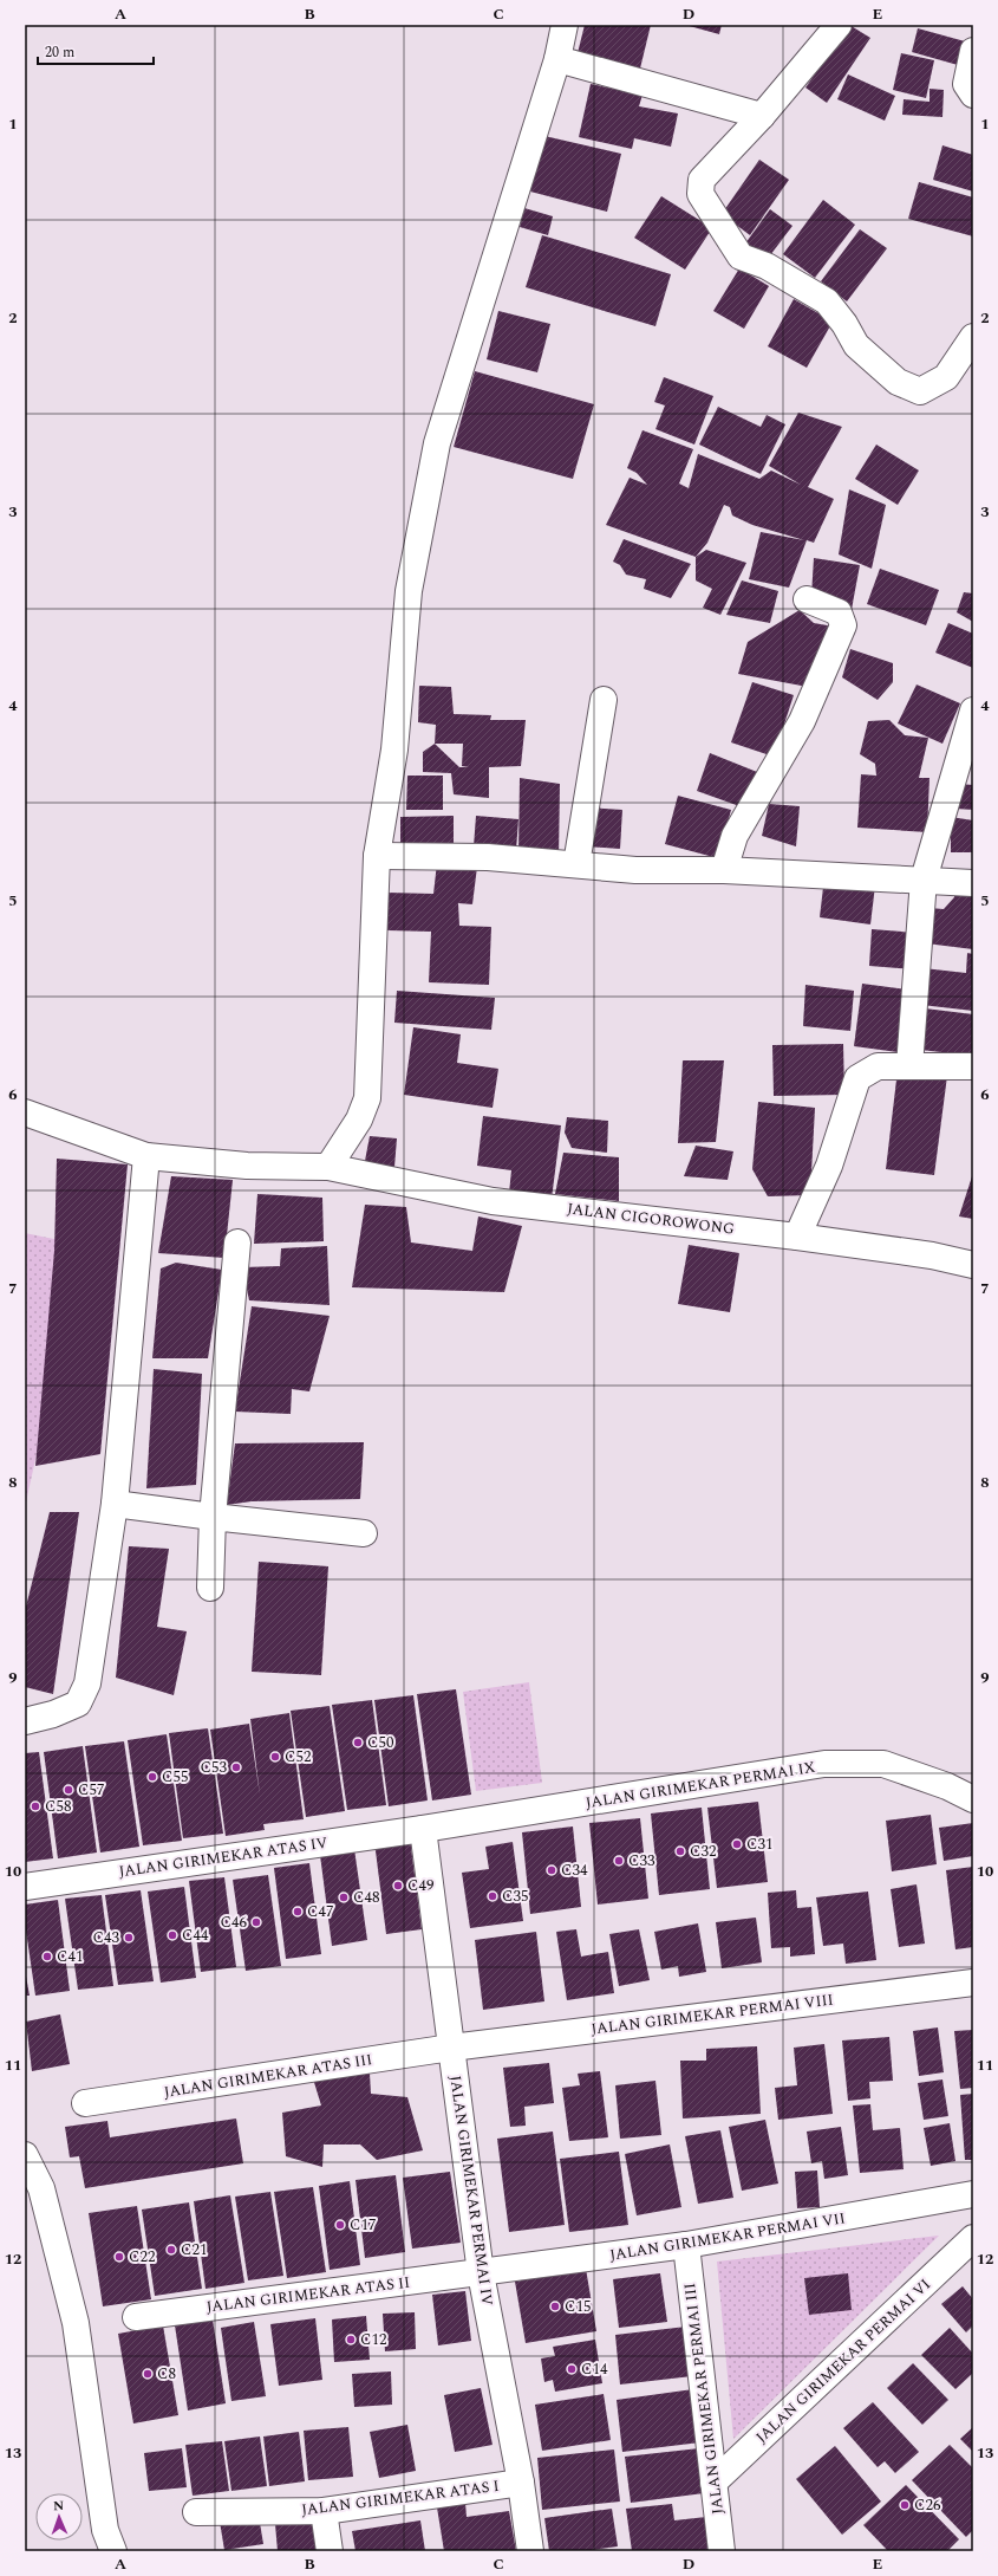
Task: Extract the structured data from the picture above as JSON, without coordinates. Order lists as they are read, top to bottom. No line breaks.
{"streets":{"street":["JALAN CIGOROWONG","JALAN GIRIMEKAR PERMAI IX","JALAN GIRIMEKAR ATAS IV","JALAN GIRIMEKAR PERMAI VIII","JALAN GIRIMEKAR ATAS III","JALAN GIRIMEKAR PERMAI IV","JALAN GIRIMEKAR PERMAI VII","JALAN GIRIMEKAR ATAS II","JALAN GIRIMEKAR PERMAI VI","JALAN GIRIMEKAR PERMAI III","JALAN GIRIMEKAR ATAS I"]},"crossings":[["JALAN GIRIMEKAR PERMAI IX","JALAN GIRIMEKAR ATAS IV"],["JALAN GIRIMEKAR PERMAI IX","JALAN GIRIMEKAR PERMAI IV"],["JALAN GIRIMEKAR ATAS IV","JALAN GIRIMEKAR PERMAI IV"],["JALAN GIRIMEKAR PERMAI VIII","JALAN GIRIMEKAR ATAS III"],["JALAN GIRIMEKAR PERMAI VIII","JALAN GIRIMEKAR PERMAI IV"],["JALAN GIRIMEKAR ATAS III","JALAN GIRIMEKAR PERMAI IV"],["JALAN GIRIMEKAR PERMAI IV","JALAN GIRIMEKAR PERMAI VII"],["JALAN GIRIMEKAR PERMAI IV","JALAN GIRIMEKAR ATAS II"],["JALAN GIRIMEKAR PERMAI IV","JALAN GIRIMEKAR ATAS I"],["JALAN GIRIMEKAR PERMAI VII","JALAN GIRIMEKAR ATAS II"],["JALAN GIRIMEKAR PERMAI VII","JALAN GIRIMEKAR PERMAI III"],["JALAN GIRIMEKAR PERMAI VI","JALAN GIRIMEKAR PERMAI III"]],"places":["C50","C52","C53","C55","C57","C58","C31","C32","C33","C34","C49","C35","C48","C47","C46","C44","C43","C41","C17","C21","C22","C15","C12","C14","C8","C26"],"scale_bar":"20 m","north":"top","grid":{"columns":["A","B","C","D","E"],"rows":["1","2","3","4","5","6","7","8","9","10","11","12","13"]}}
